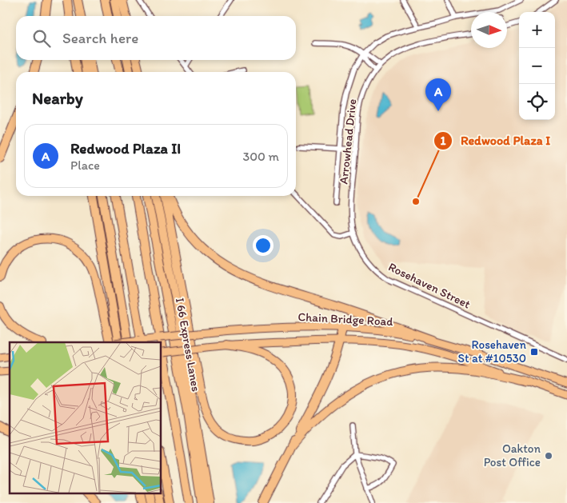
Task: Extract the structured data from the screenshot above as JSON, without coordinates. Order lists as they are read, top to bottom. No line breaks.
{"streets":{"highway":["I 66 Express Lanes"],"main road":["Chain Bridge Road"],"street":["Arrowhead Drive","Rosehaven Street"]},"crossings":[["Arrowhead Drive","Rosehaven Street"]],"places":{"other":["Redwood Plaza I","Oakton Post Office"],"transit":["Rosehaven St at #10530"]},"north":"right","page":{"map_buttons":["+","−"],"search":"Search here","heading":"Nearby","pins":"A","list":[{"mark":"A","name":"Redwood Plaza II","note":"Place","value":"300 m"}]}}
